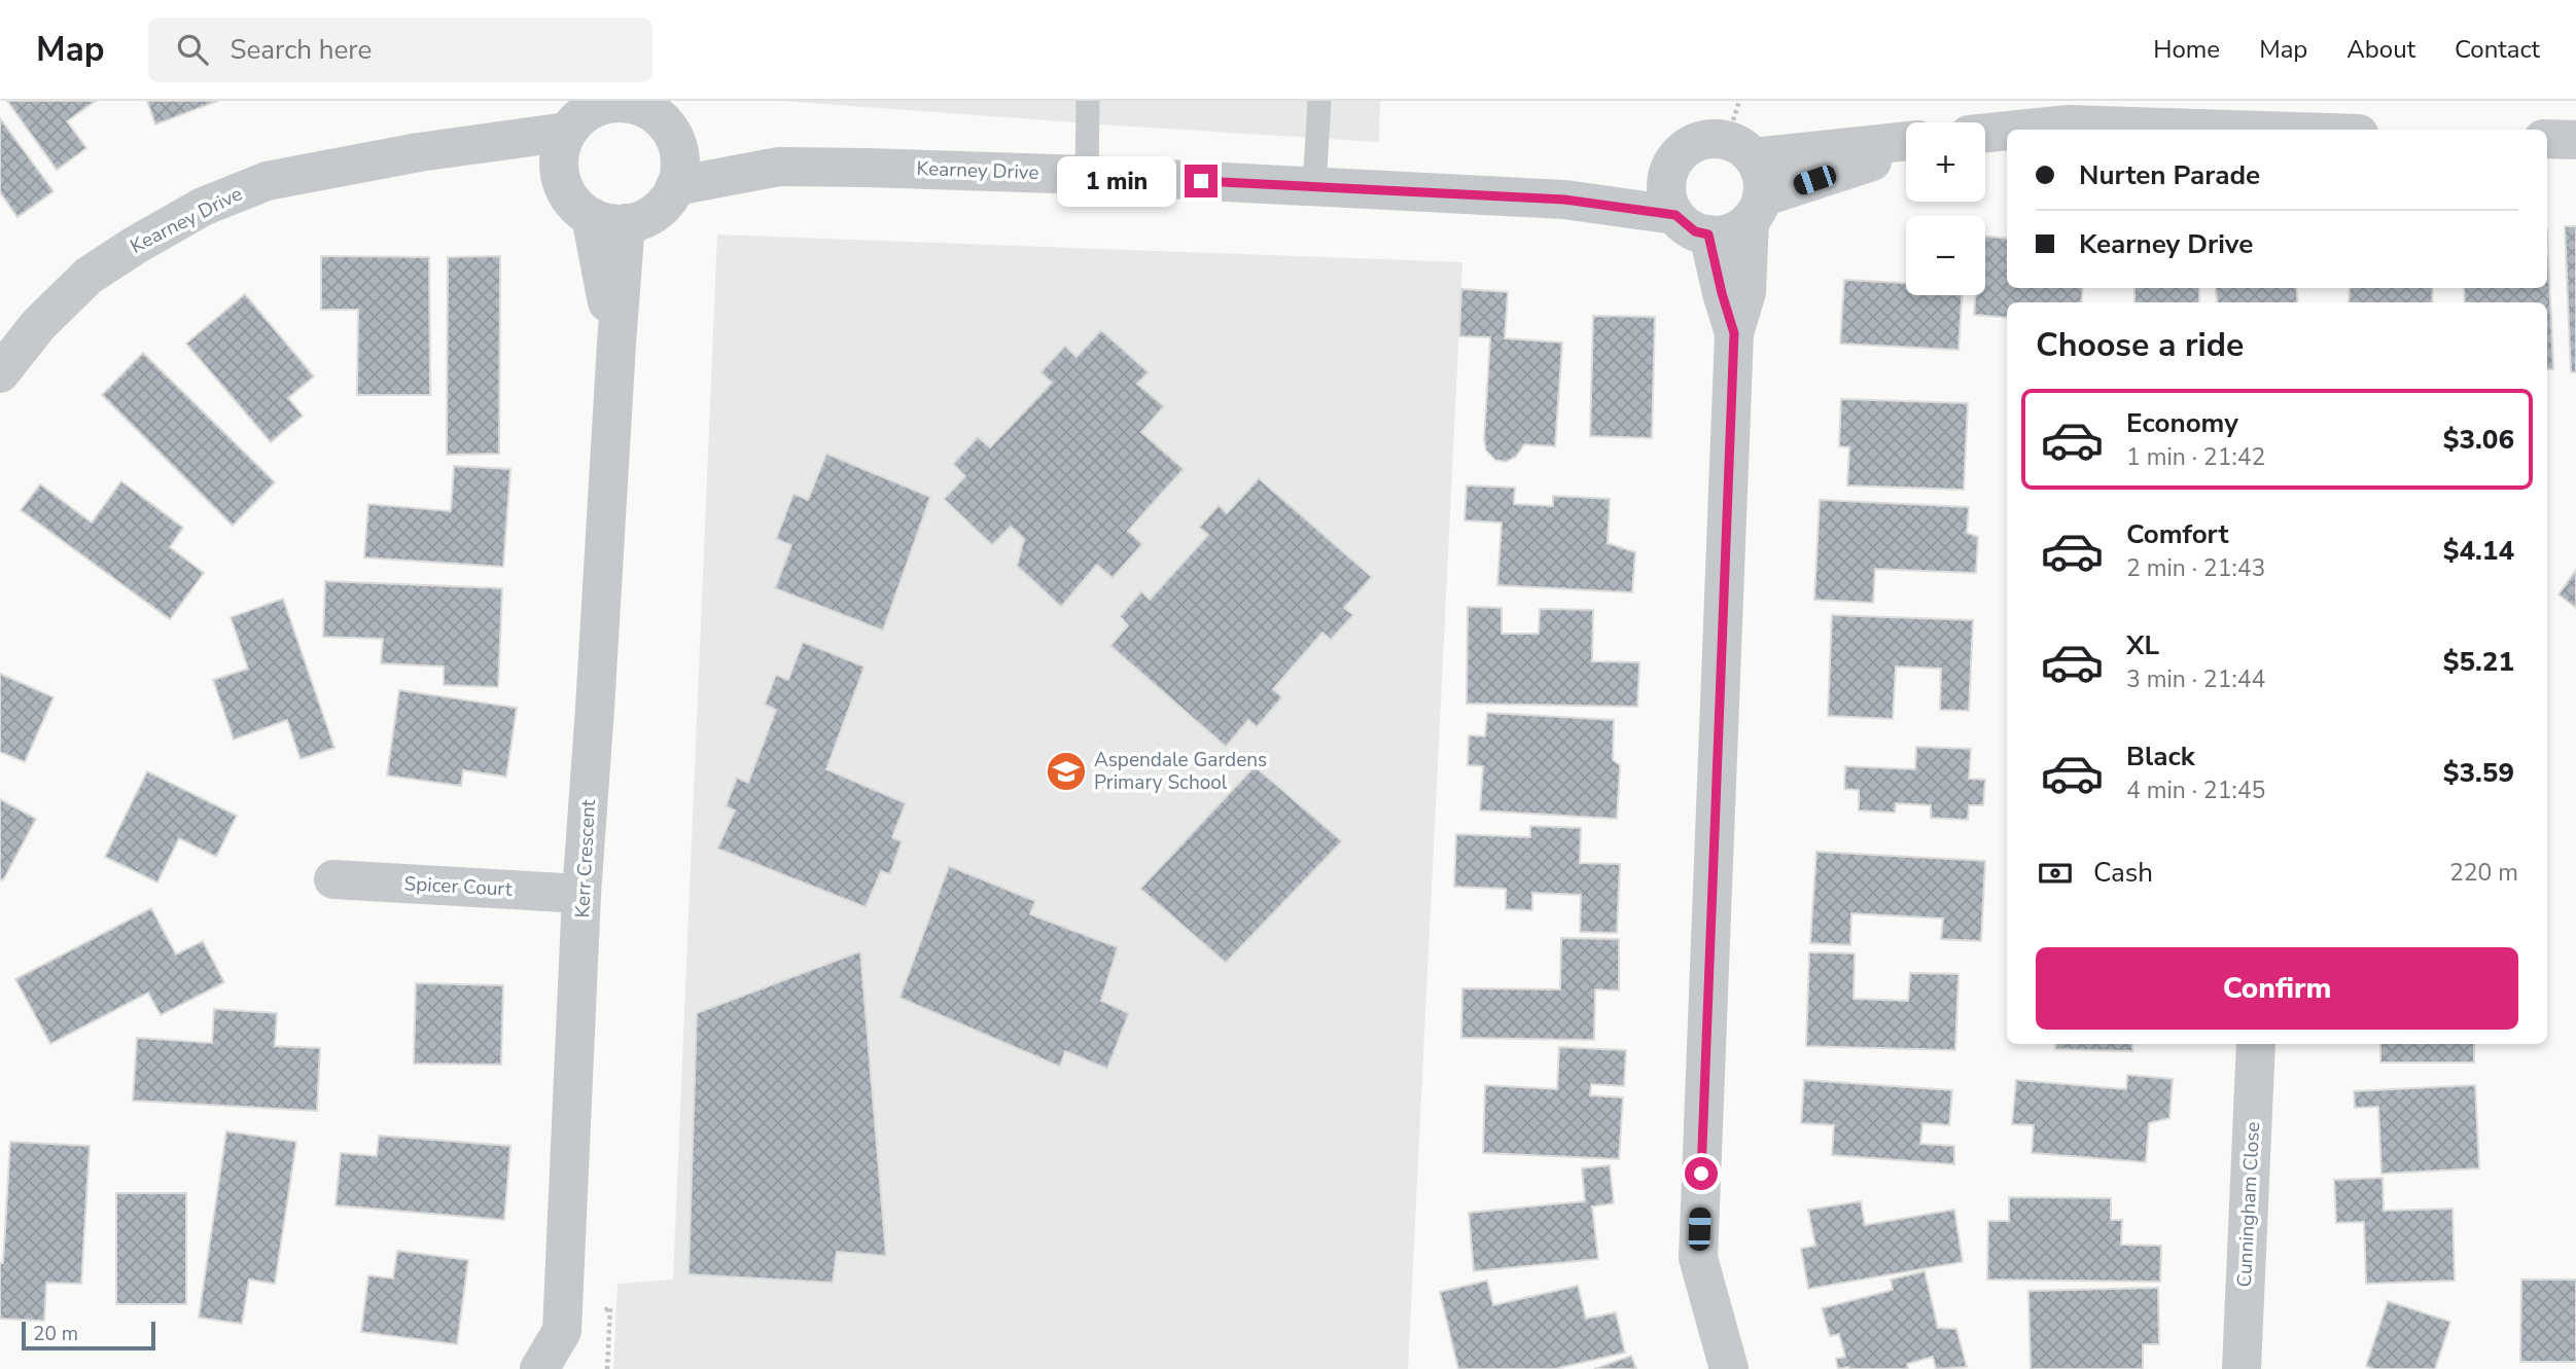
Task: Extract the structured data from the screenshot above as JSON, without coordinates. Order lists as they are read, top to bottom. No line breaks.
{"streets":{"street":["Kearney Drive","Kerr Crescent","Spicer Court","Cunningham Close"]},"crossings":[["Kearney Drive","Kerr Crescent"],["Kerr Crescent","Spicer Court"]],"places":{"school or university":["Aspendale Gardens Primary School"]},"scale_bar":"20 m","page":{"header":"Map","search":"Search here","nav":["Home","Map","About","Contact"],"map_buttons":["+","−"],"banner":["Nurten Parade","Kearney Drive"],"bubble":"1 min","heading":"Choose a ride","list":[{"name":"Economy","note":"1 min · 21:42","value":"$3.06"},{"name":"Comfort","note":"2 min · 21:43","value":"$4.14"},{"name":"XL","note":"3 min · 21:44","value":"$5.21"},{"name":"Black","note":"4 min · 21:45","value":"$3.59"}],"pay":["Cash","220 m"],"buttons":"Confirm","scale":"20 m"}}
